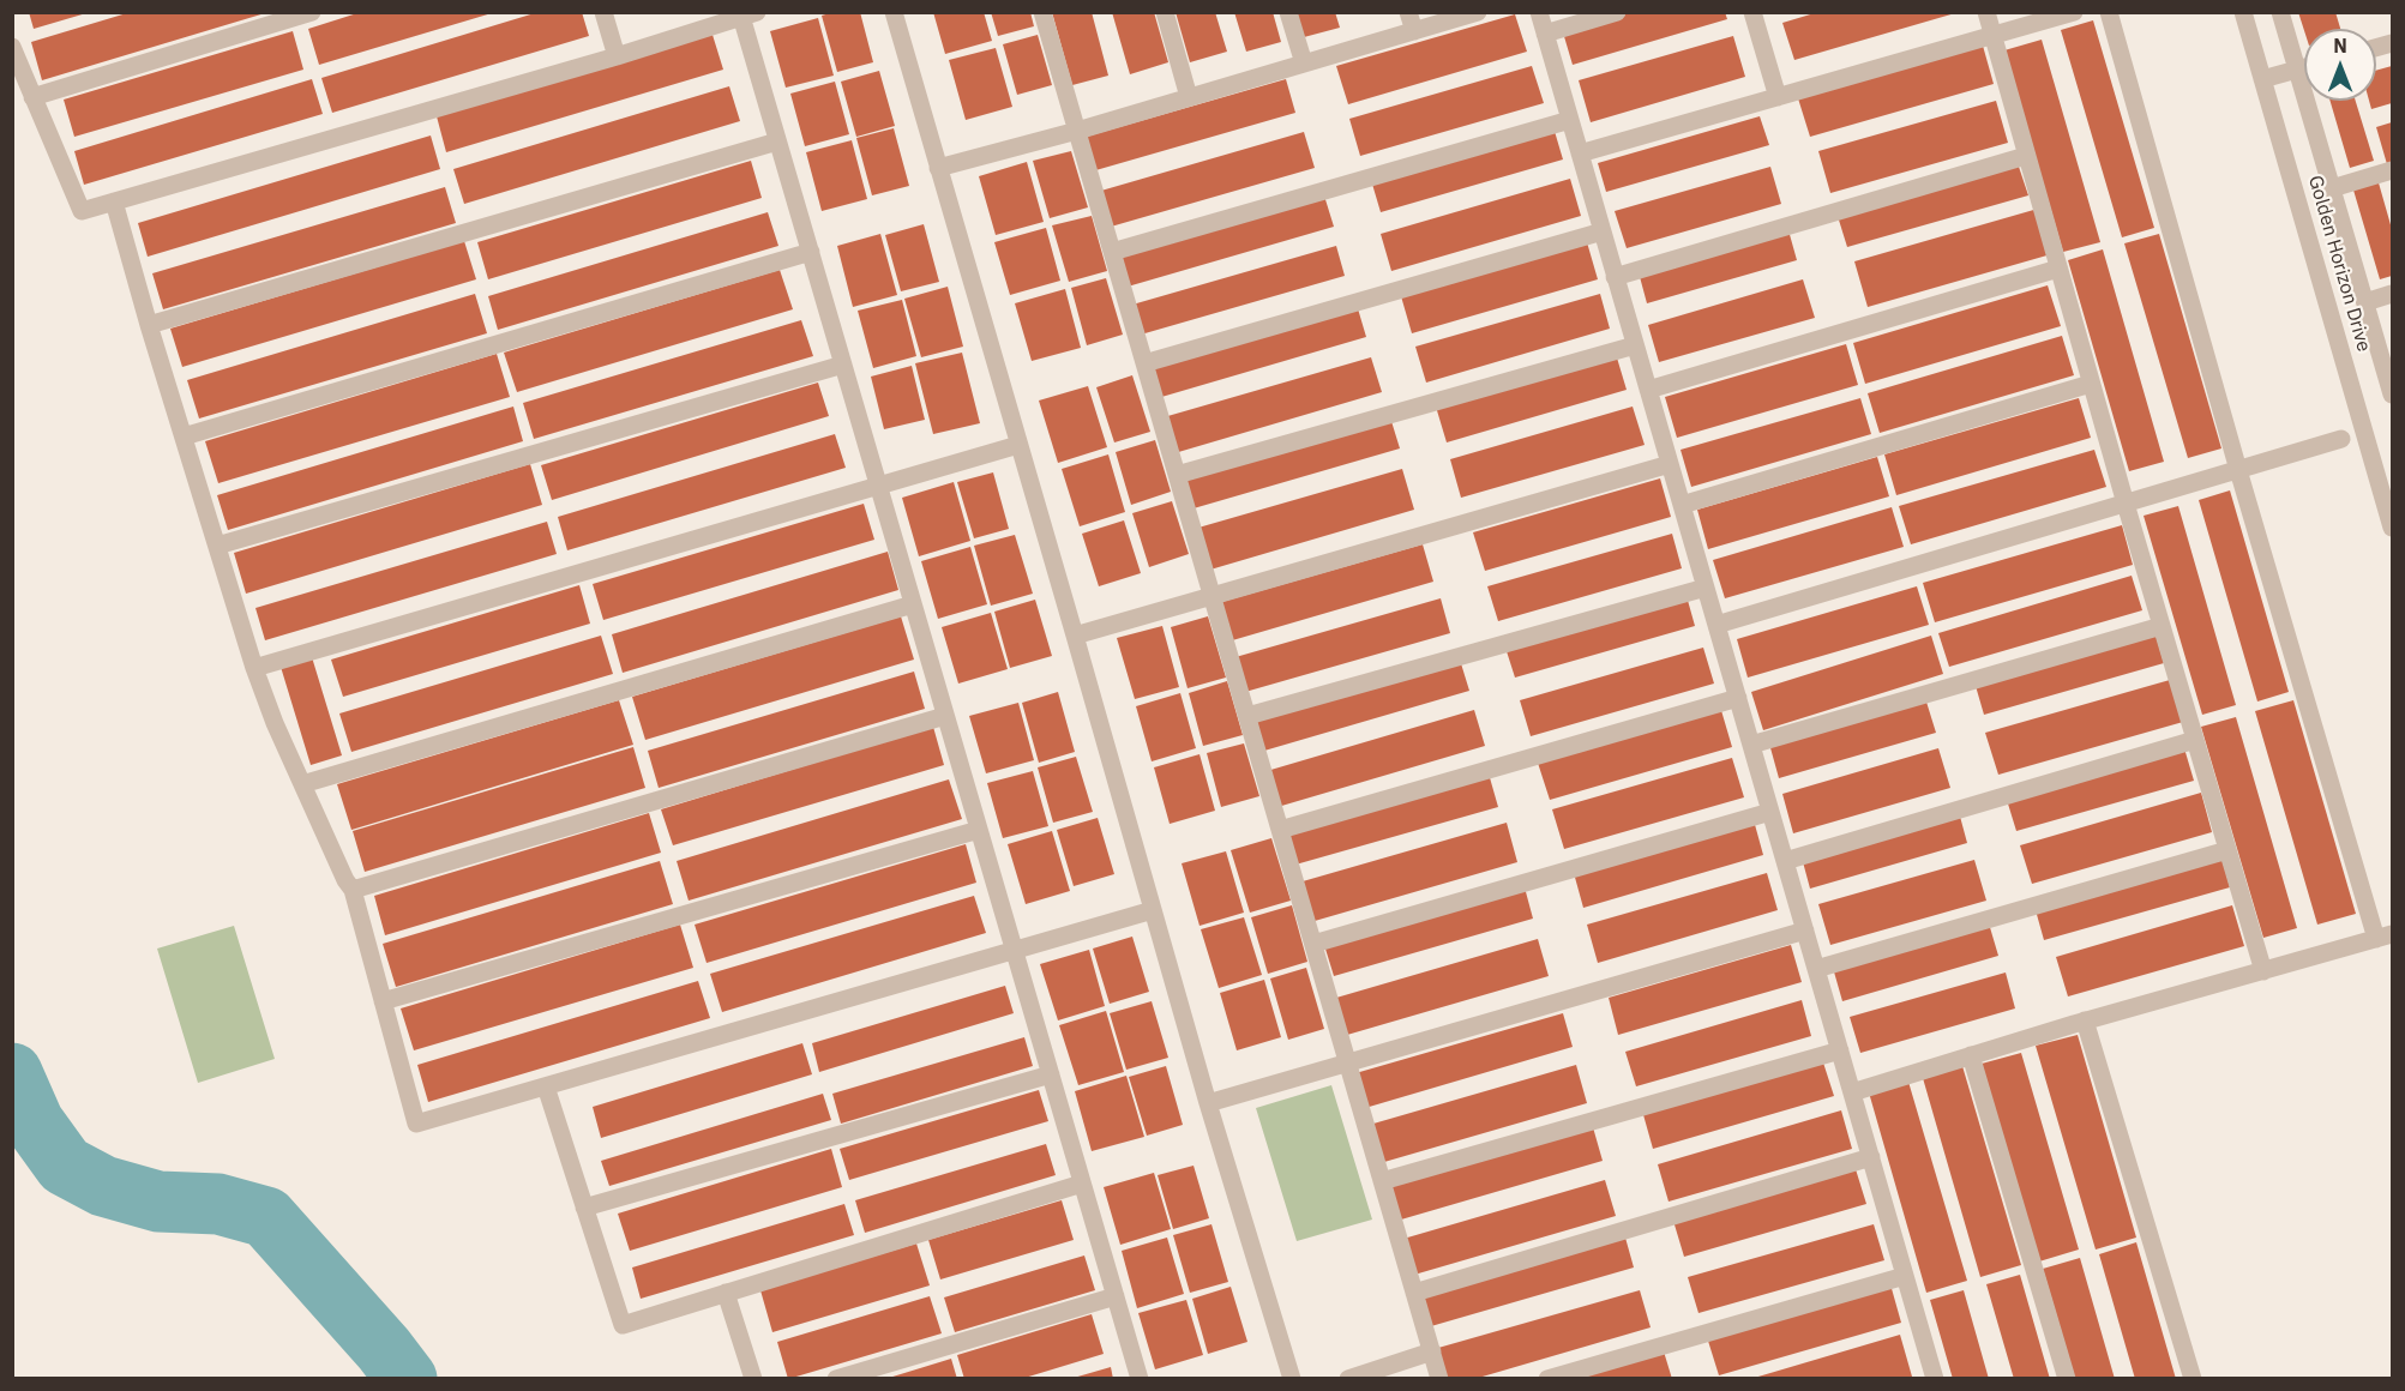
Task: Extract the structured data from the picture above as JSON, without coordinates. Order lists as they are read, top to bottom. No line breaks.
{"streets":{"street":["Golden Horizon Drive"]},"north":"top"}
